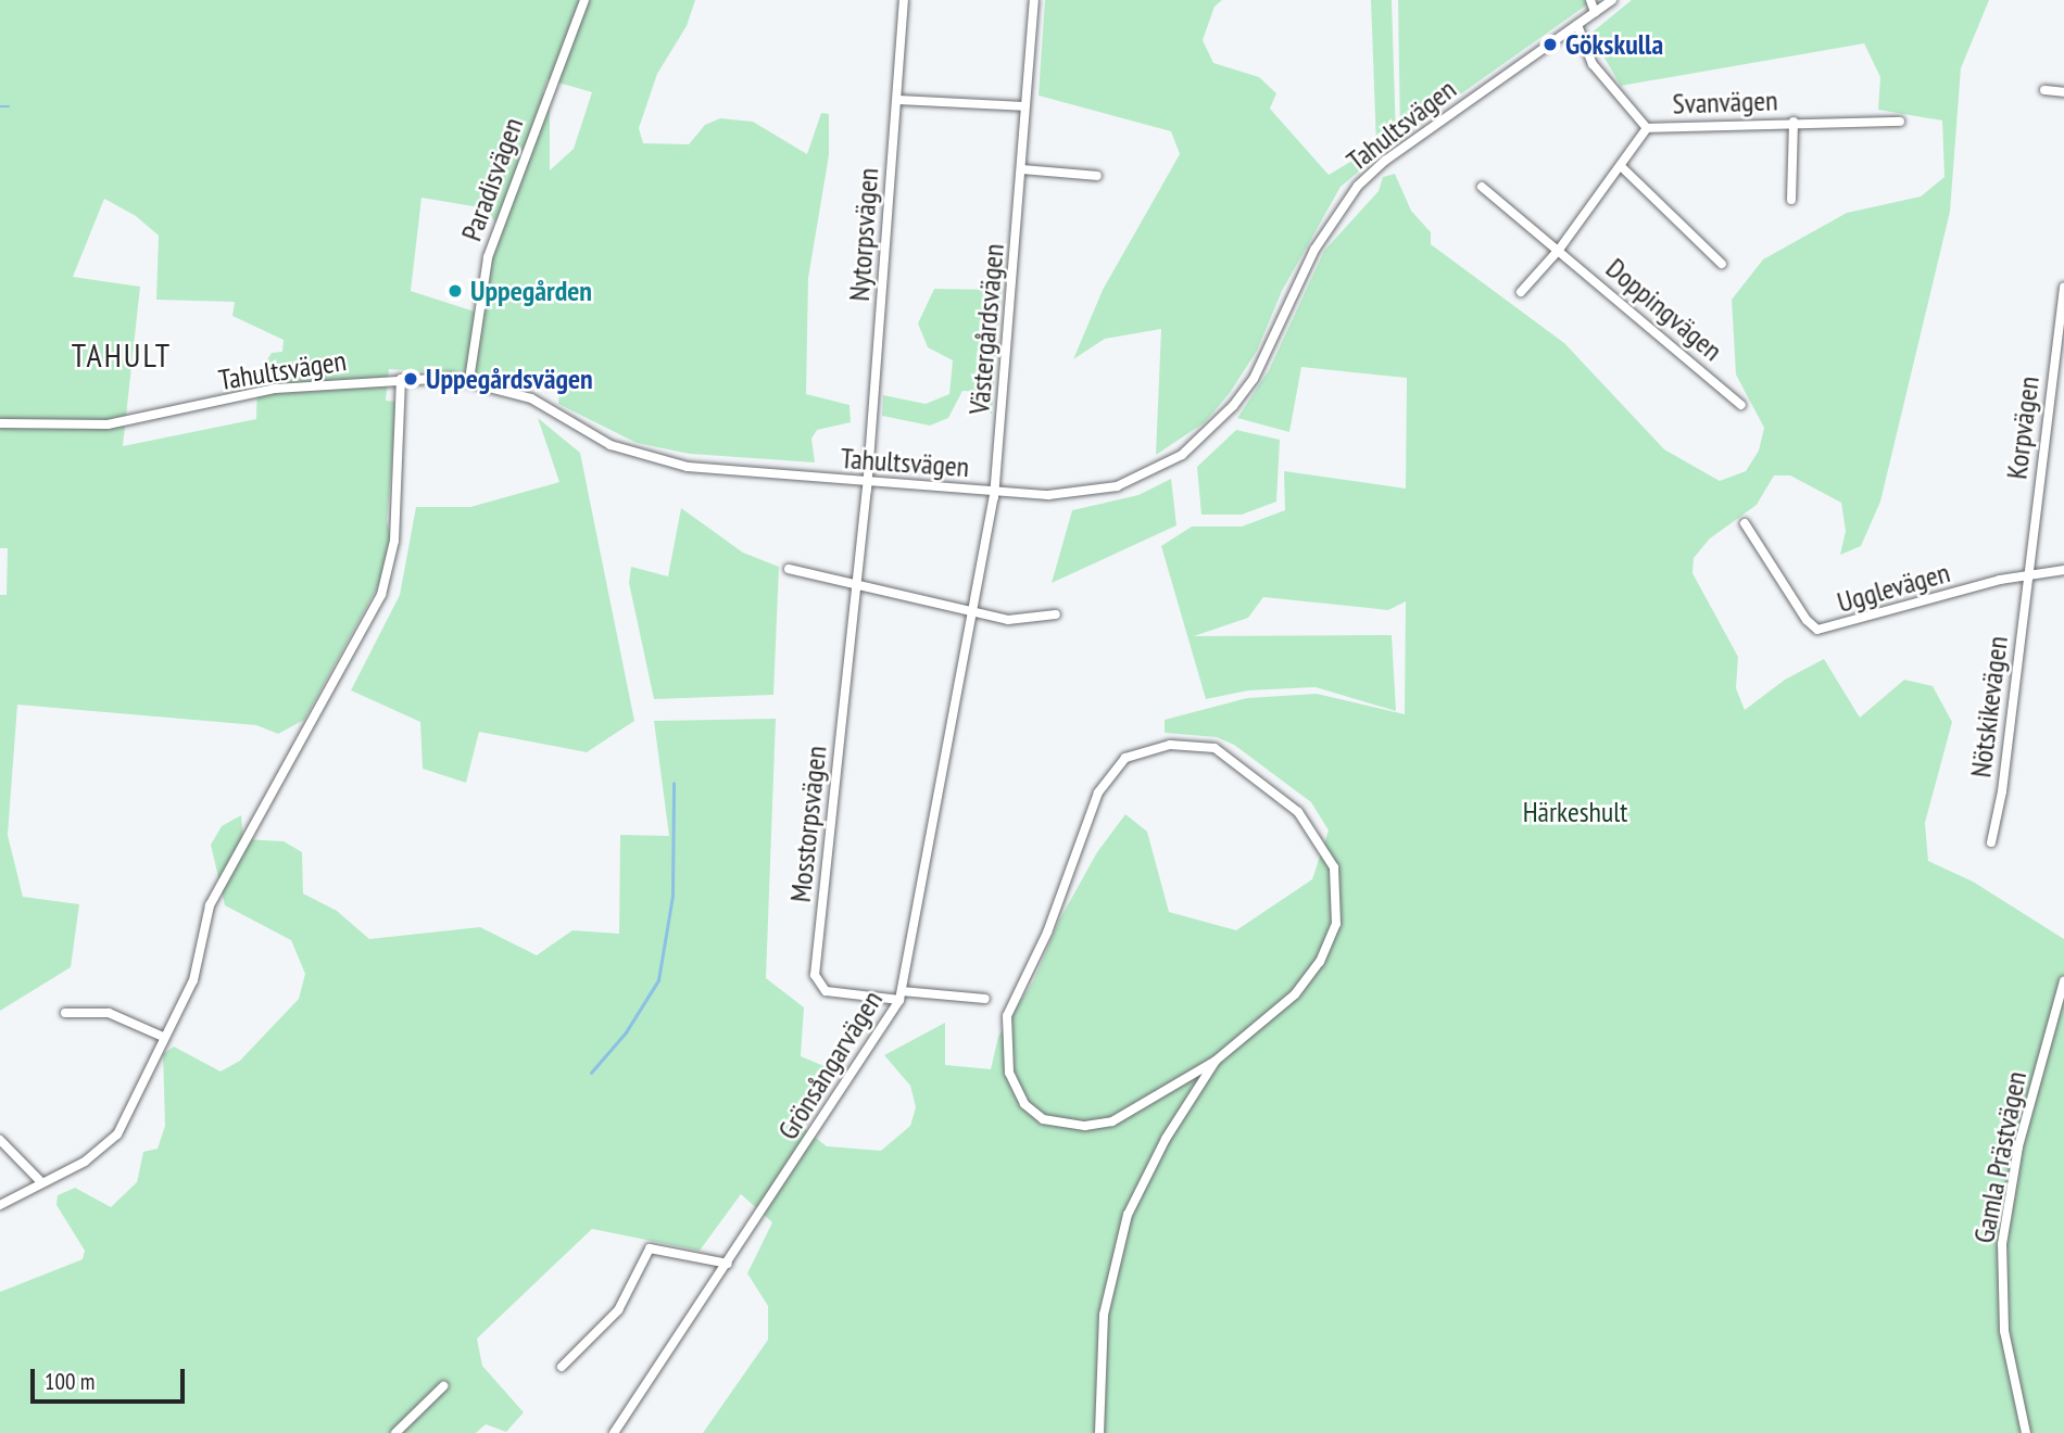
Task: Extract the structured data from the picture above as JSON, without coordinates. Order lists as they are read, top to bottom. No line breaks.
{"streets":{"street":["Svanvägen","Tahultsvägen","Paradisvägen","Nytorpsvägen","Doppingvägen","Västergårdsvägen","Korpvägen","Ugglevägen","Nötskikevägen","Mosstorpsvägen","Grönsångarvägen","Gamla Prästvägen"]},"crossings":[["Svanvägen","Tahultsvägen"],["Tahultsvägen","Paradisvägen"],["Tahultsvägen","Nytorpsvägen"],["Tahultsvägen","Västergårdsvägen"],["Tahultsvägen","Mosstorpsvägen"],["Tahultsvägen","Grönsångarvägen"],["Nytorpsvägen","Mosstorpsvägen"],["Västergårdsvägen","Grönsångarvägen"],["Korpvägen","Ugglevägen"],["Korpvägen","Nötskikevägen"],["Ugglevägen","Nötskikevägen"],["Mosstorpsvägen","Grönsångarvägen"]],"districts":["TAHULT"],"parks":["Härkeshult"],"places":["Gökskulla","Uppegården","Uppegårdsvägen"],"scale_bar":"100 m"}
